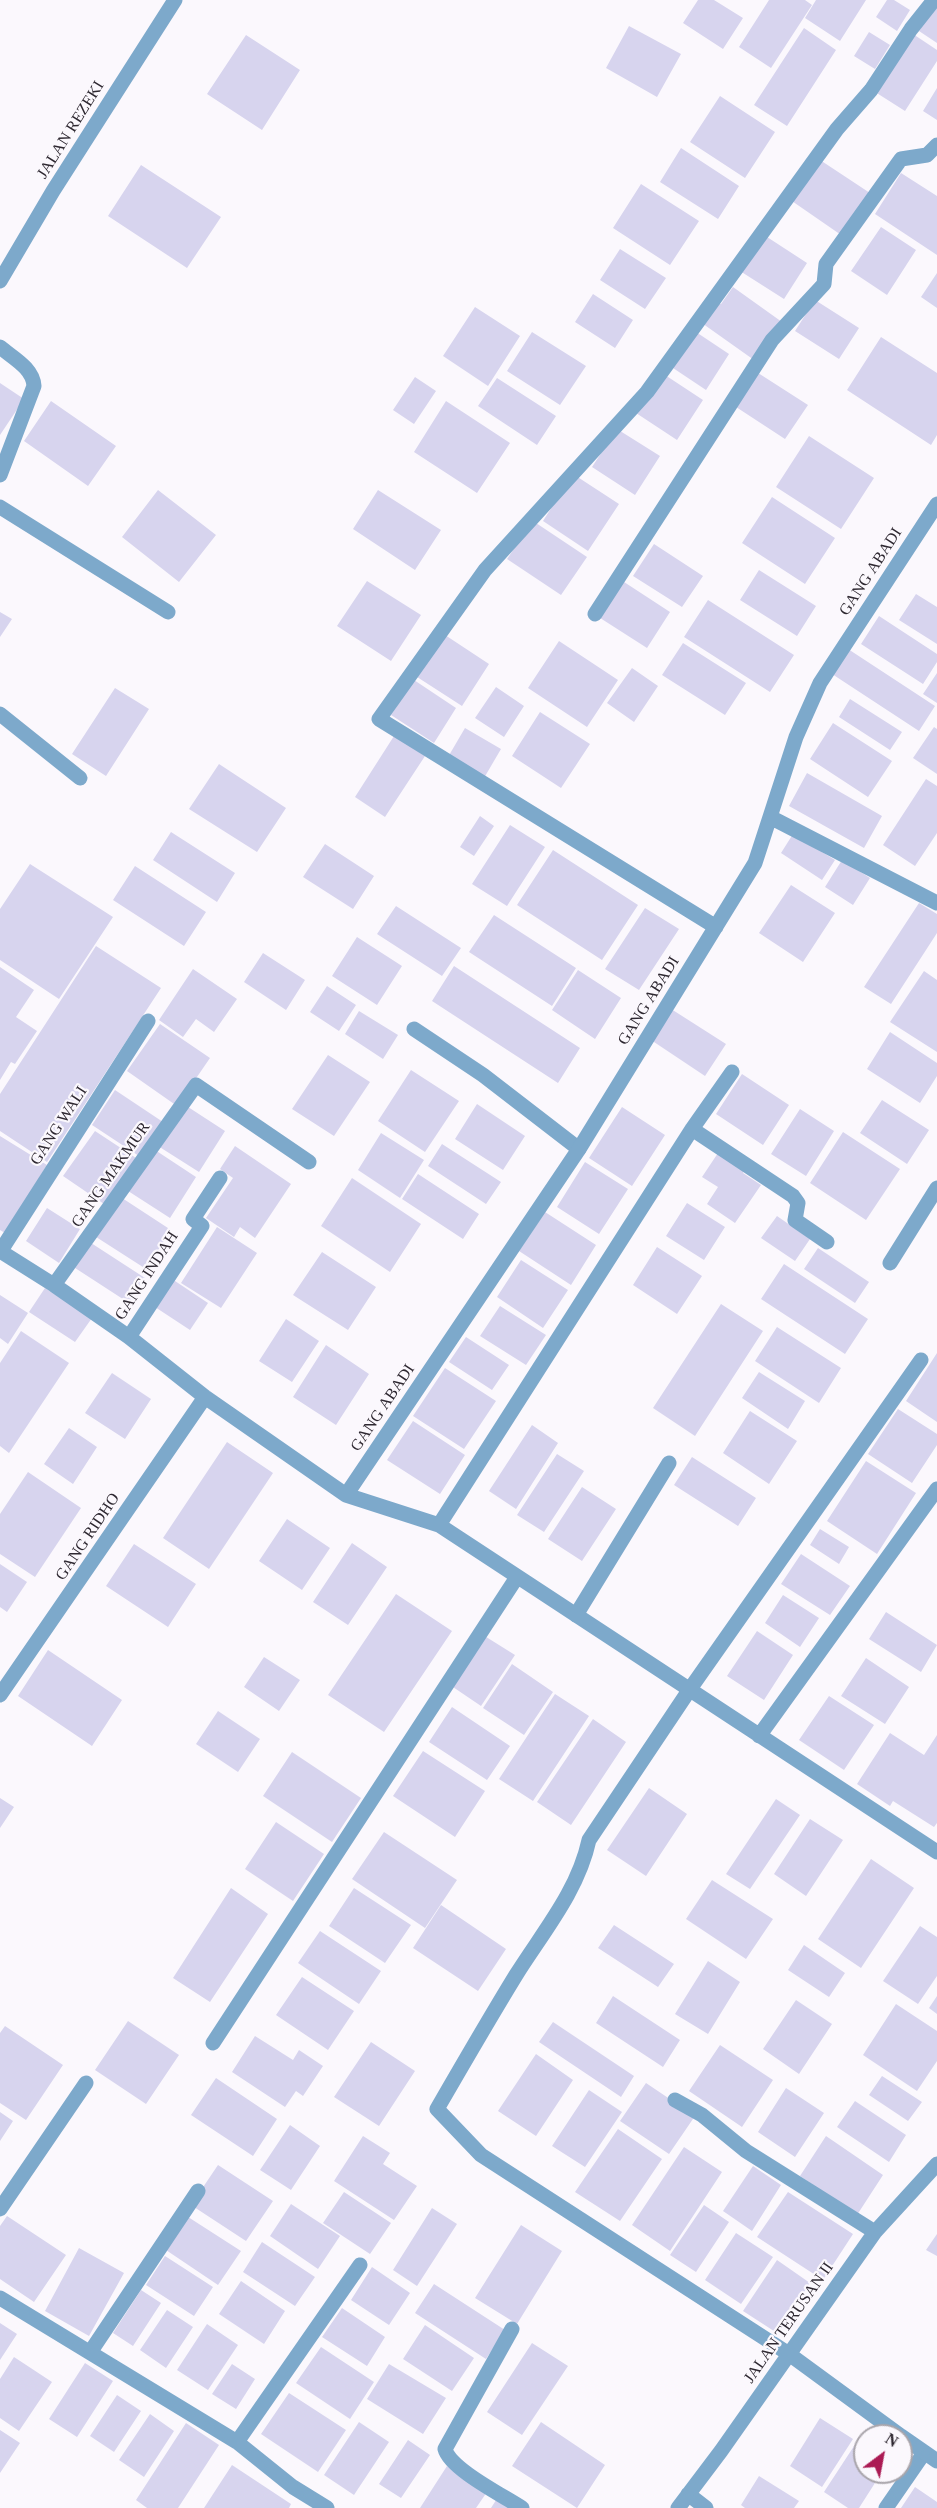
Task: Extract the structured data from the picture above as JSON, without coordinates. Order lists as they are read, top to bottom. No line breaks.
{"streets":{"street":["JALAN REZEKI","GANG ABADI","GANG WALI","GANG MAKMUR","GANG INDAH","GANG RIDHO","JALAN TERUSAN II"]},"north":"top right"}
